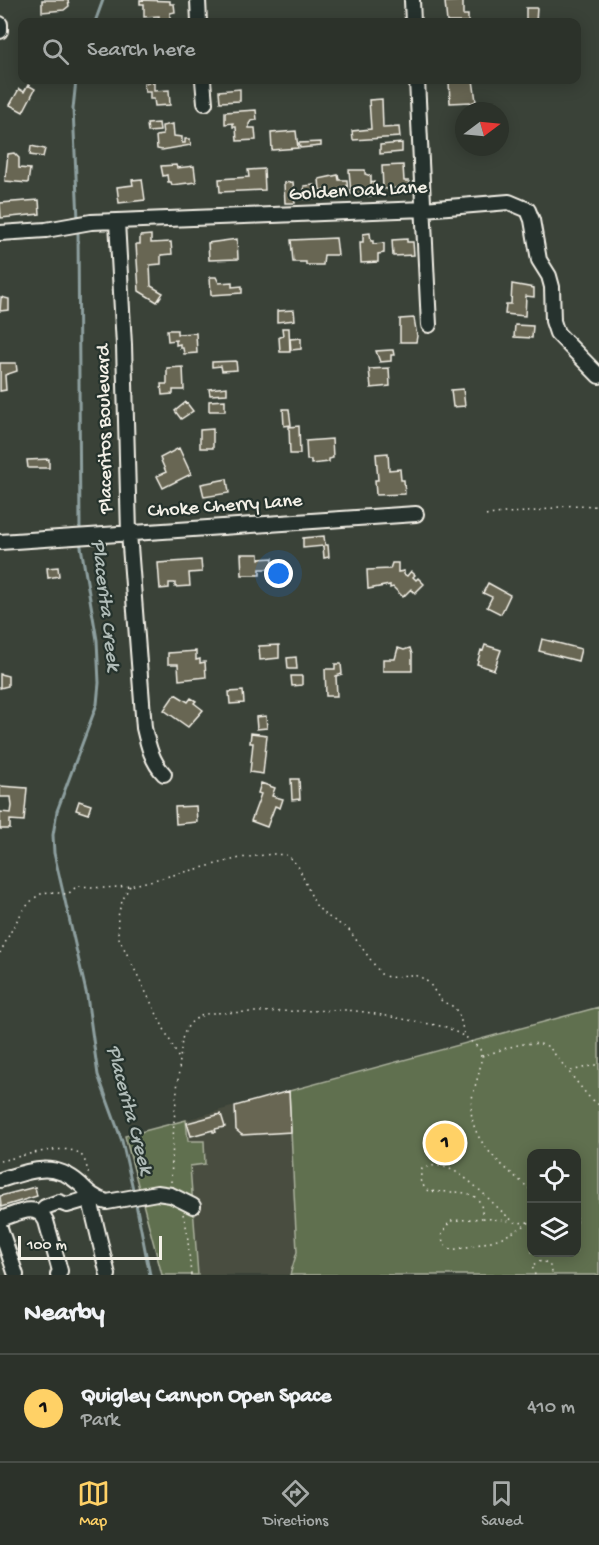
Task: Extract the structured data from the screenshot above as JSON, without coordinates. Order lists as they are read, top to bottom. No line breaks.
{"streets":{"street":["Golden Oak Lane","Placeritos Boulevard","Choke Cherry Lane"]},"crossings":[["Golden Oak Lane","Placeritos Boulevard"],["Placeritos Boulevard","Choke Cherry Lane"]],"water":["Placerita Creek"],"scale_bar":"100 m","north":"right","page":{"search":"Search here","pins":"1","scale":"100 m","heading":"Nearby","list":[{"mark":"1","name":"Quigley Canyon Open Space","note":"Park","value":"410 m"}],"nav":["Map","Directions","Saved"]}}
